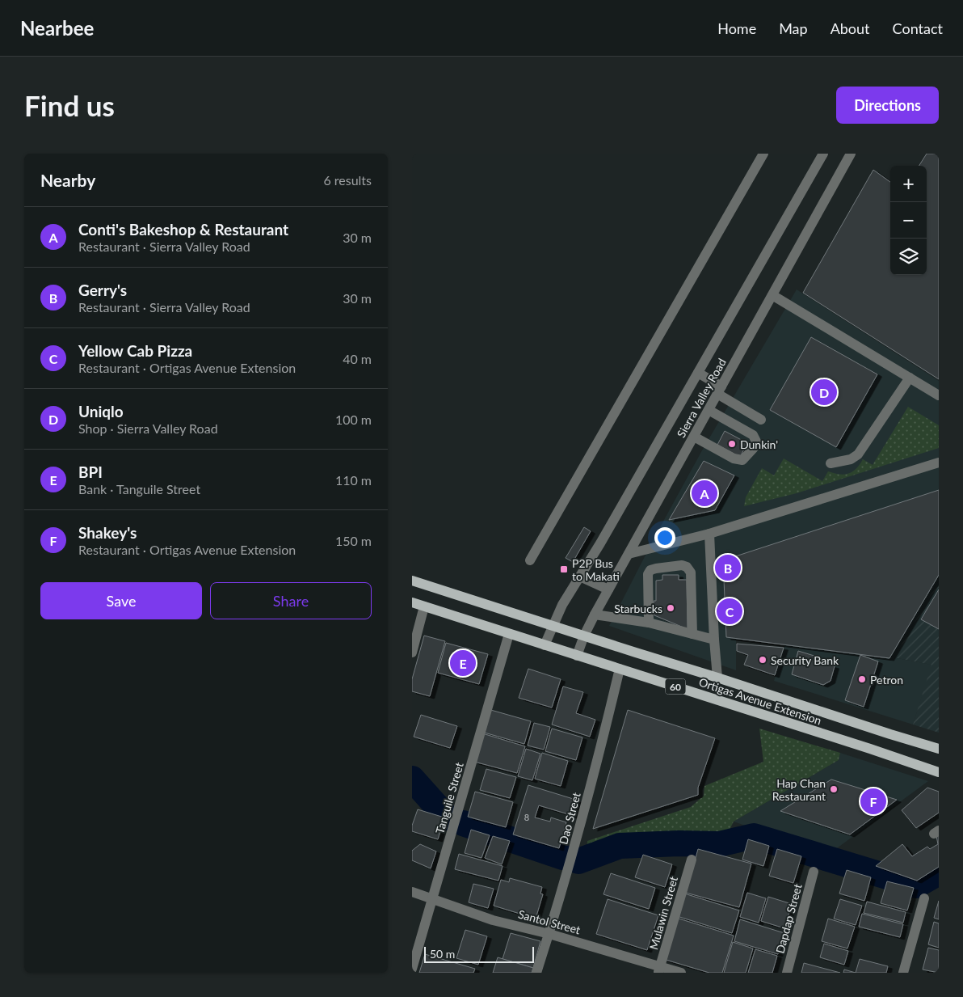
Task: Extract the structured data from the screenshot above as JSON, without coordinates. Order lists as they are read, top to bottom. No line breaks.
{"streets":{"main road":["60","Ortigas Avenue Extension"],"street":["Sierra Valley Road","Tanguile Street","Dao Street","Mulawin Street","Dapdap Street","Santol Street"]},"crossings":[["Sierra Valley Road","Ortigas Avenue Extension"],["Ortigas Avenue Extension","Tanguile Street"],["Ortigas Avenue Extension","Dao Street"],["Tanguile Street","Santol Street"],["Dao Street","Santol Street"],["Mulawin Street","Santol Street"]],"places":{"other":["Dunkin'","Starbucks","Security Bank","Petron","Hap Chan Restaurant"],"transit":["P2P Bus to Makati"]},"house_numbers":["8"],"scale_bar":"50 m","page":{"header":"Nearbee","nav":["Home","Map","About","Contact"],"buttons":["Directions",["Save","Share"]],"title":"Find us","heading":["Nearby","6 results"],"map_buttons":["+","−"],"list":[{"mark":"A","name":"Conti's Bakeshop & Restaurant","note":"Restaurant · Sierra Valley Road","value":"30 m"},{"mark":"B","name":"Gerry's","note":"Restaurant · Sierra Valley Road","value":"30 m"},{"mark":"C","name":"Yellow Cab Pizza","note":"Restaurant · Ortigas Avenue Extension","value":"40 m"},{"mark":"D","name":"Uniqlo","note":"Shop · Sierra Valley Road","value":"100 m"},{"mark":"E","name":"BPI","note":"Bank · Tanguile Street","value":"110 m"},{"mark":"F","name":"Shakey's","note":"Restaurant · Ortigas Avenue Extension","value":"150 m"}],"pins":["D","A","B","C","E","F"],"scale":"50 m"}}
